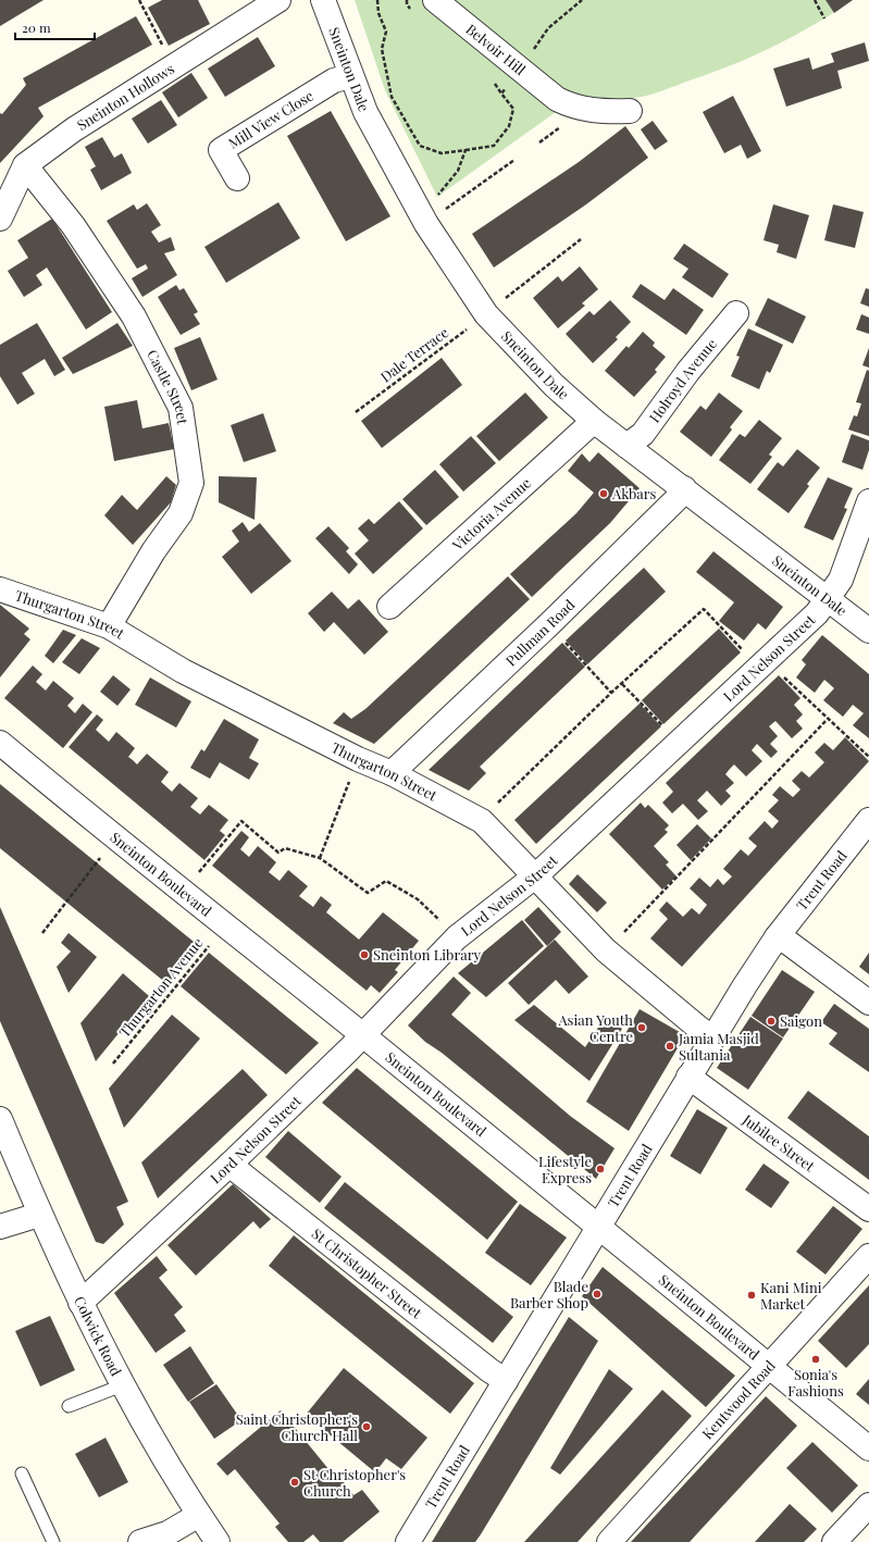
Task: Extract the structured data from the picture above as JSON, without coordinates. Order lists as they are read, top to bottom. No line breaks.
{"streets":{"street":["Belvoir Hill","Sneinton Dale","Sneinton Hollows","Mill View Close","Holroyd Avenue","Castle Street","Victoria Avenue","Thurgarton Street","Pullman Road","Lord Nelson Street","Sneinton Boulevard","Trent Road","Jubilee Street","St Christopher Street","Colwick Road","Kentwood Road"],"path":["Dale Terrace","Thurgarton Avenue"]},"crossings":[["Sneinton Dale","Mill View Close"],["Sneinton Dale","Dale Terrace"],["Sneinton Dale","Holroyd Avenue"],["Sneinton Dale","Victoria Avenue"],["Sneinton Dale","Pullman Road"],["Sneinton Dale","Lord Nelson Street"],["Sneinton Hollows","Castle Street"],["Castle Street","Thurgarton Street"],["Thurgarton Street","Pullman Road"],["Thurgarton Street","Lord Nelson Street"],["Thurgarton Street","Trent Road"],["Lord Nelson Street","Sneinton Boulevard"],["Lord Nelson Street","St Christopher Street"],["Lord Nelson Street","Colwick Road"],["Sneinton Boulevard","Trent Road"],["Sneinton Boulevard","Thurgarton Avenue"],["Sneinton Boulevard","Kentwood Road"],["Trent Road","Jubilee Street"],["Trent Road","St Christopher Street"]],"places":["Akbars","Sneinton Library","Saigon","Asian Youth Centre","Jamia Masjid Sultania","Lifestyle Express","Blade Barber Shop","Kani Mini Market","Sonia's Fashions","Saint Christopher's Church Hall","St Christopher's Church"],"scale_bar":"20 m"}
